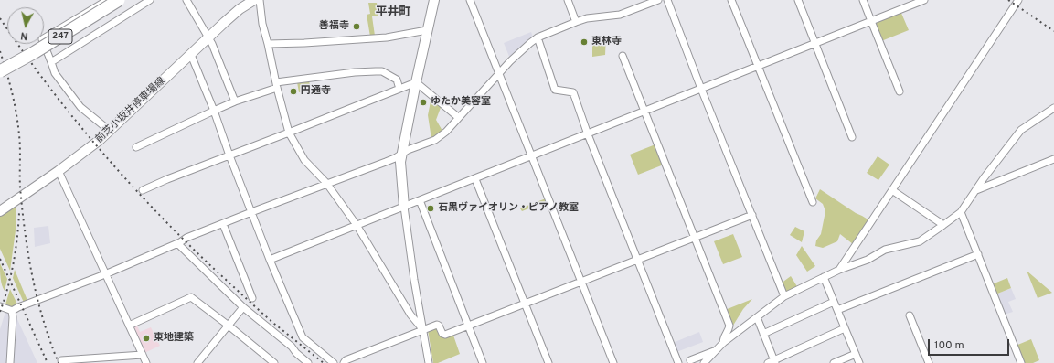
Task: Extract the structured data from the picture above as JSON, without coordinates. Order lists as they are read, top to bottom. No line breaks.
{"streets":{"highway":["247"],"main road":["前芝小坂井停車場線"]},"districts":["平井町"],"places":["善福寺","東林寺","円通寺","ゆたか美容室","石黒ヴァイオリン・ピアノ教室","東地建築"],"scale_bar":"100 m","north":"bottom"}
